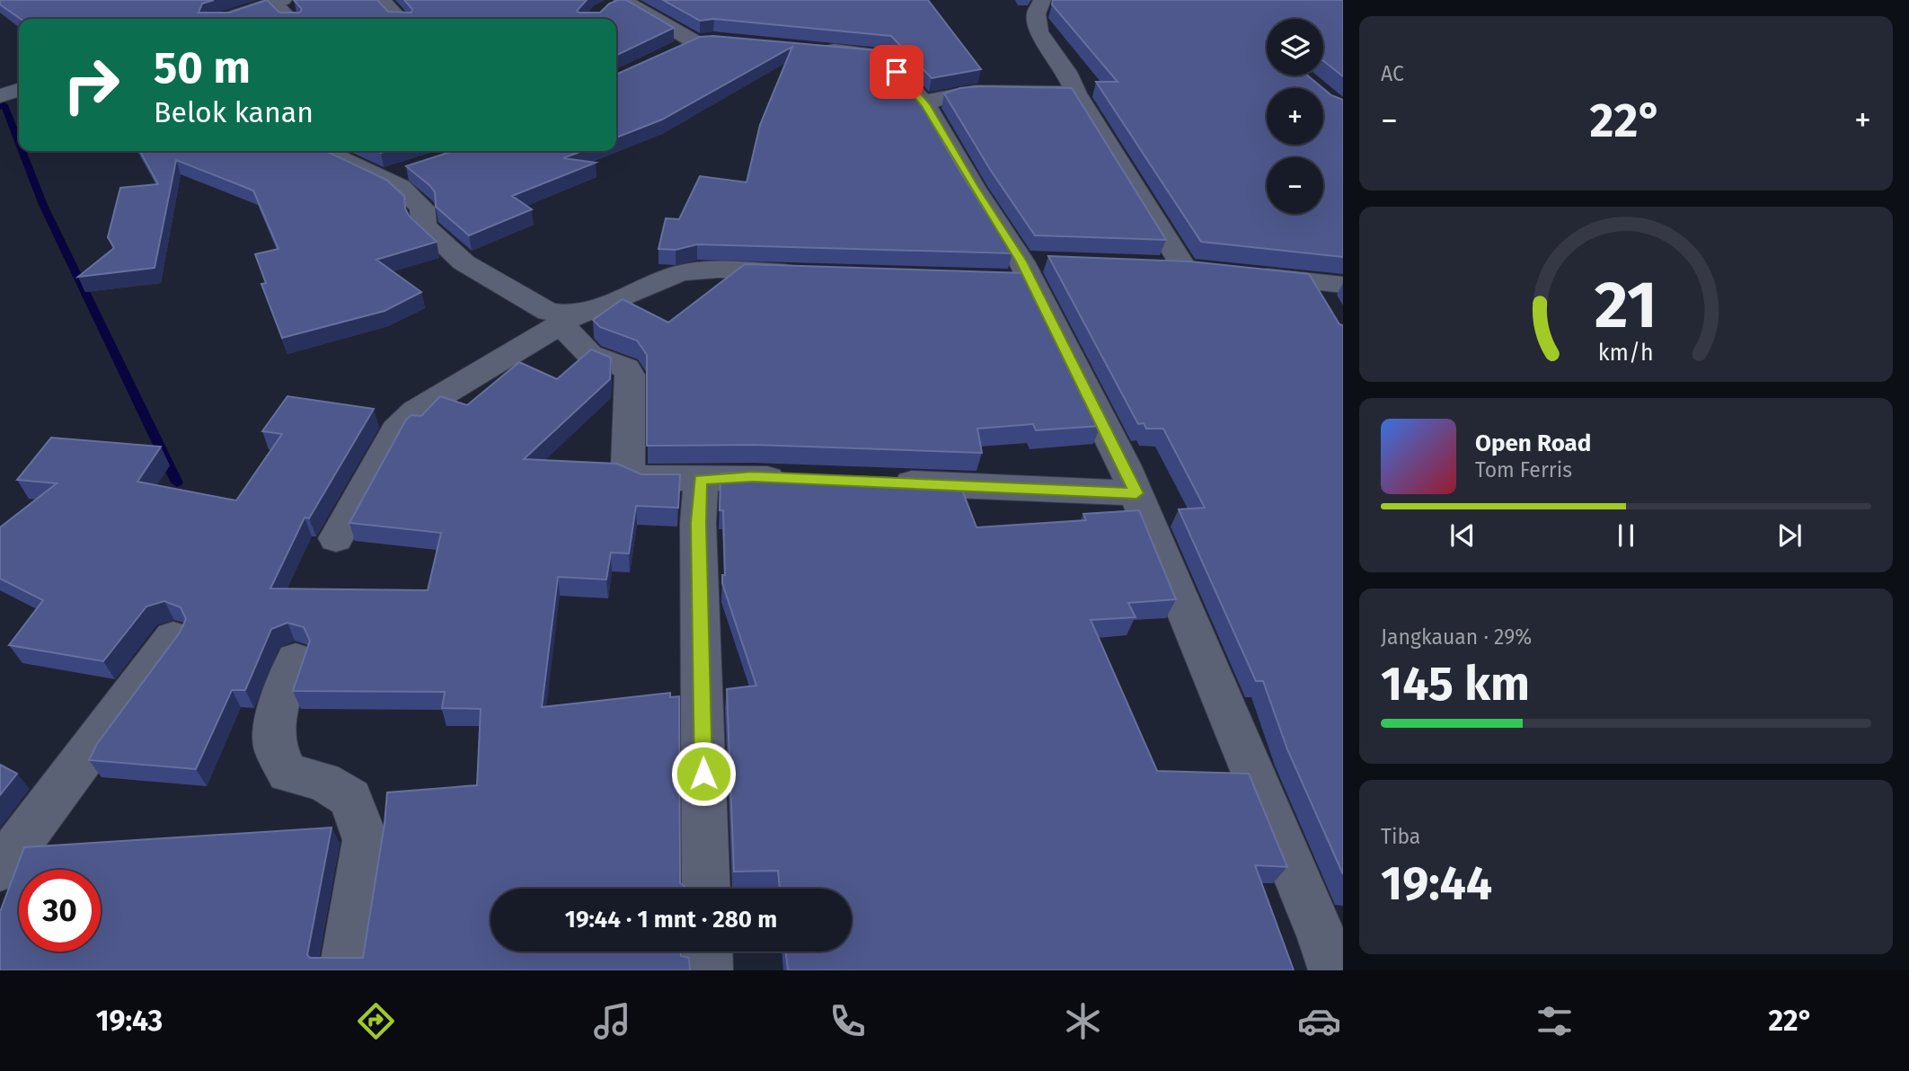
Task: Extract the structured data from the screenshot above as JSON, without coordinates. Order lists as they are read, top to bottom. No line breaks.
{"page":{"tile":["AC",["Jangkauan · 29%","145 km"],["Tiba","19:44"]],"map_buttons":["+","−"],"turn":["50 m","Belok kanan"],"heat":["−","22°","+"],"song":["Open Road","Tom Ferris"],"limit":"30","trip":"19:44 · 1 mnt · 280 m","tabs":["19:43","22°"],"gauge":["21","km/h"]}}
